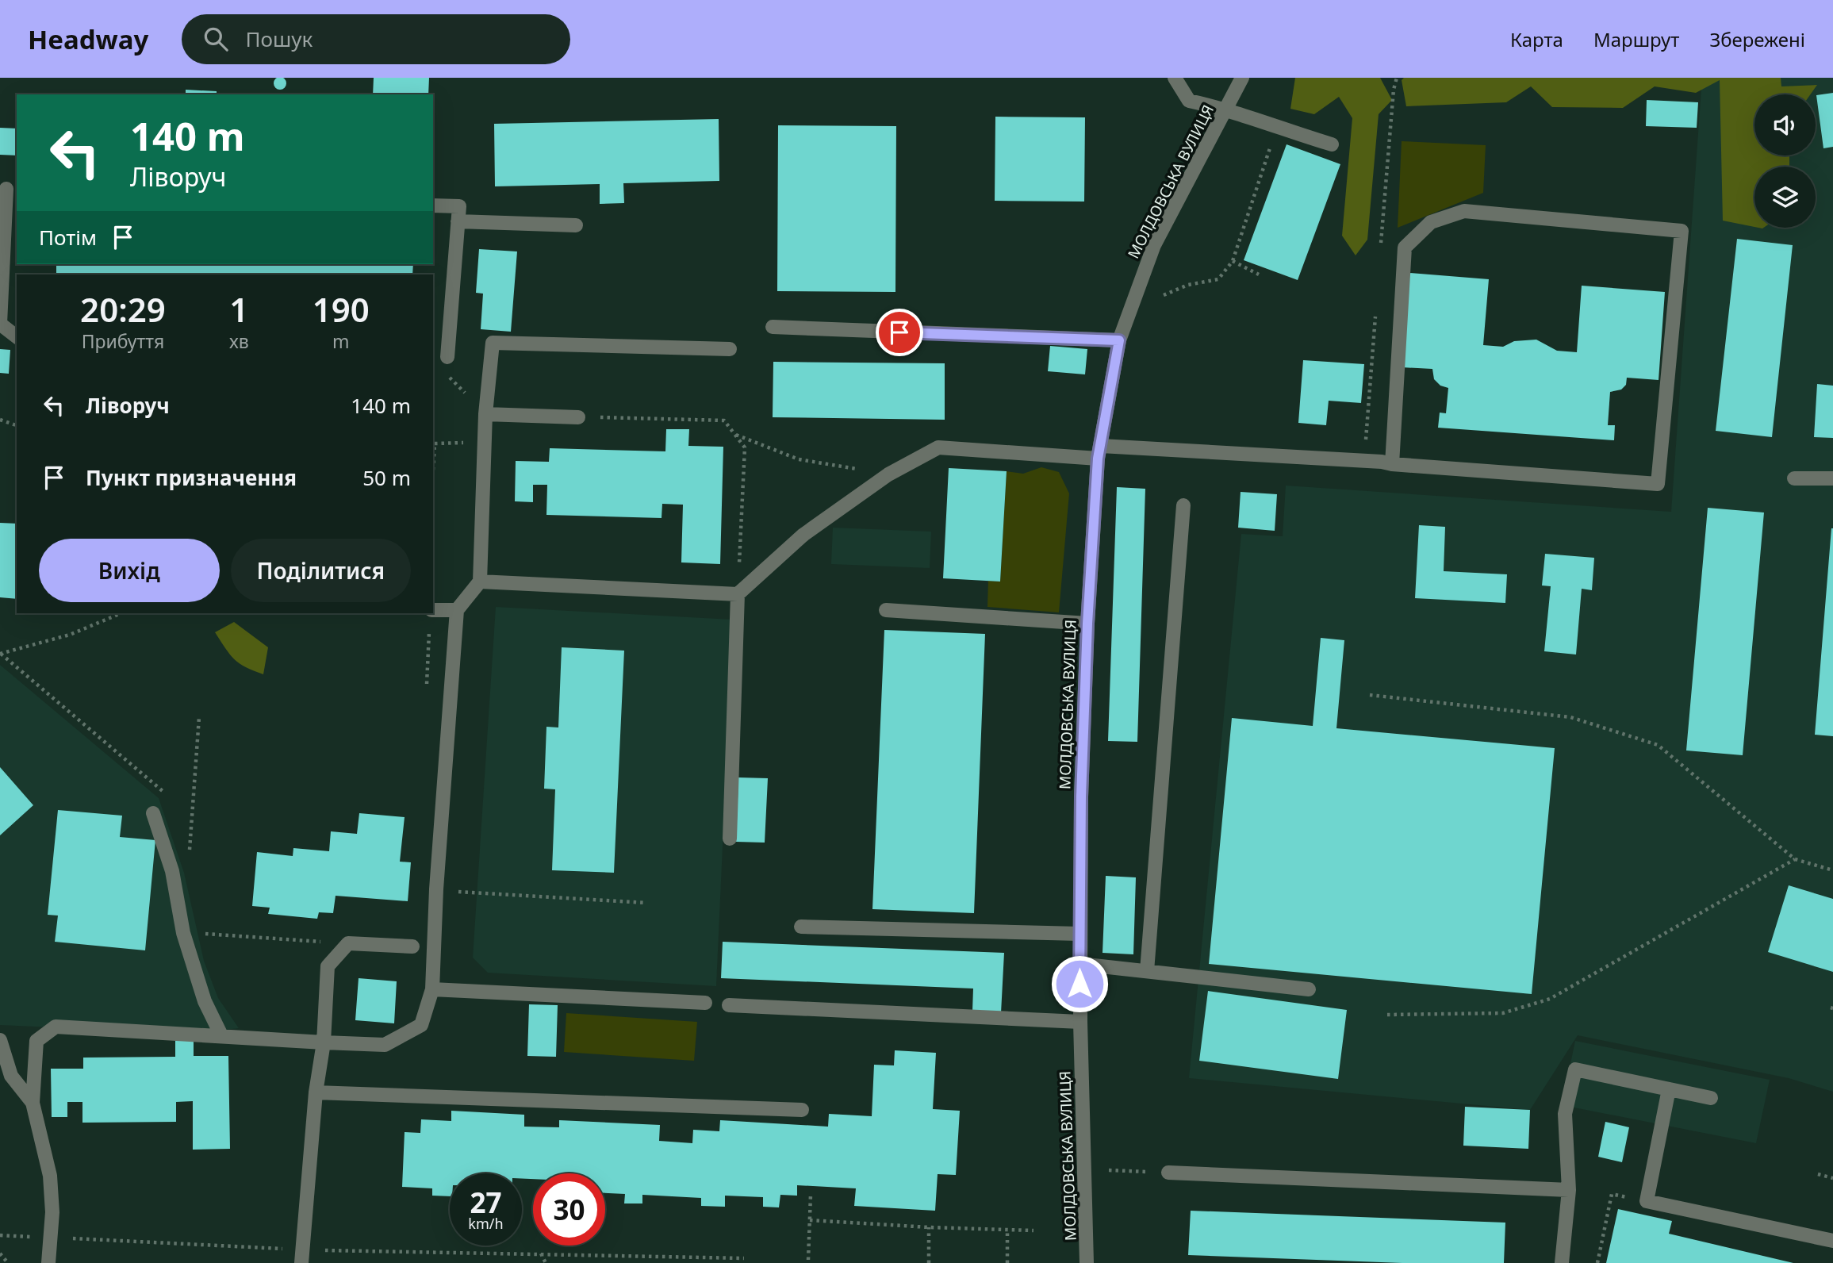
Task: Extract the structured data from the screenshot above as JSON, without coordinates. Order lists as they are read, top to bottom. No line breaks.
{"streets":{"street":["МОЛДОВСЬКА ВУЛИЦЯ"]},"page":{"header":"Headway","search":"Пошук","nav":["Карта","Маршрут","Збережені"],"turn":["140 m","Ліворуч"],"then":"Потім","eta":["20:29","Прибуття","1","хв","190","m"],"list":[{"name":"Ліворуч","value":"140 m"},{"name":"Пункт призначення","value":"50 m"}],"buttons":["Вихід","Поділитися"],"speed":"27 km/h","limit":"30"}}
